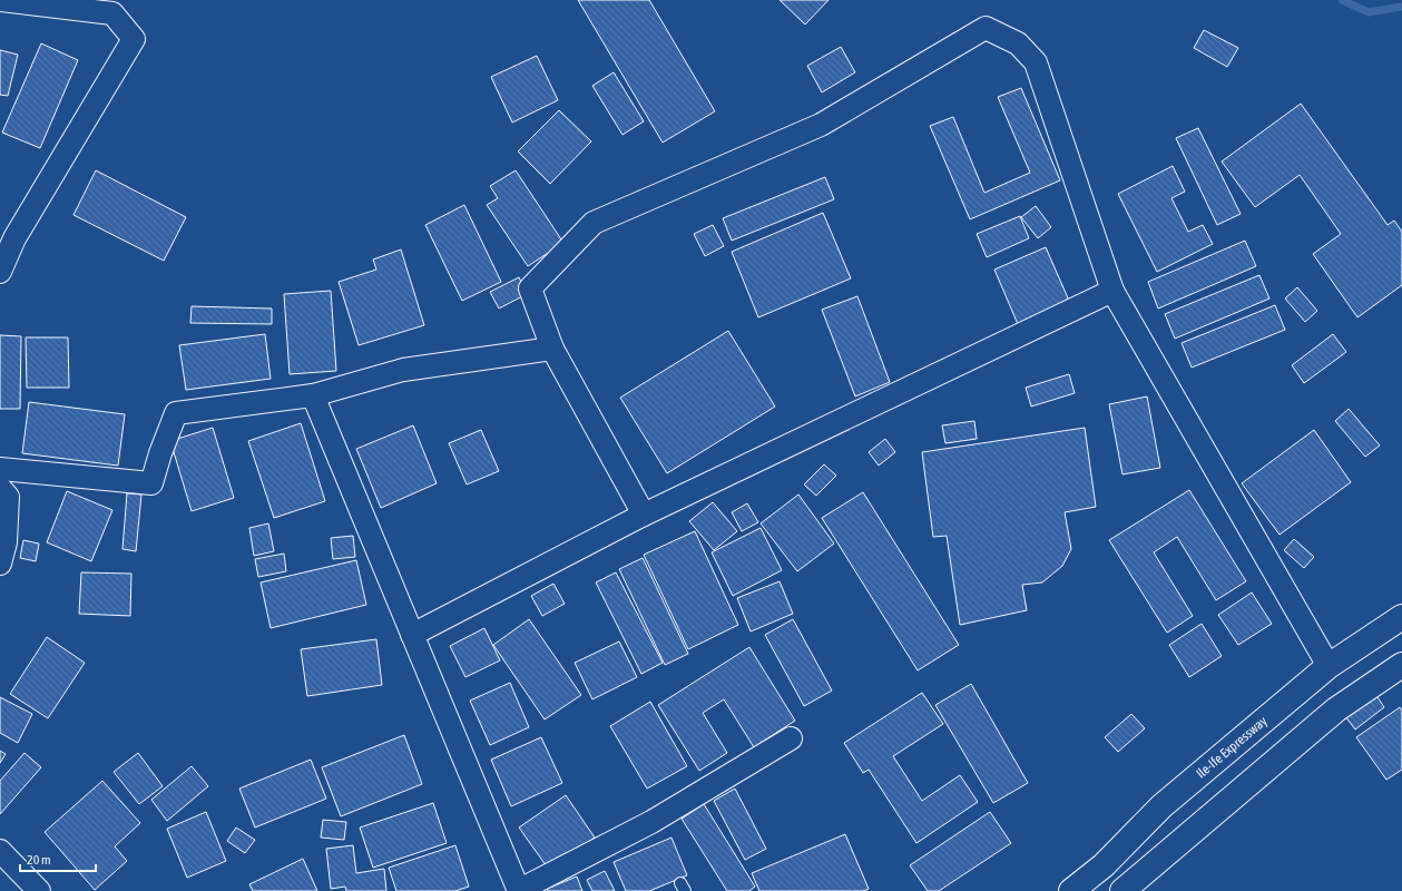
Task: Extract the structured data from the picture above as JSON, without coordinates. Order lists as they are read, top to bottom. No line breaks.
{"streets":{"main road":["Ile-Ife Expressway"]},"scale_bar":"20 m"}
